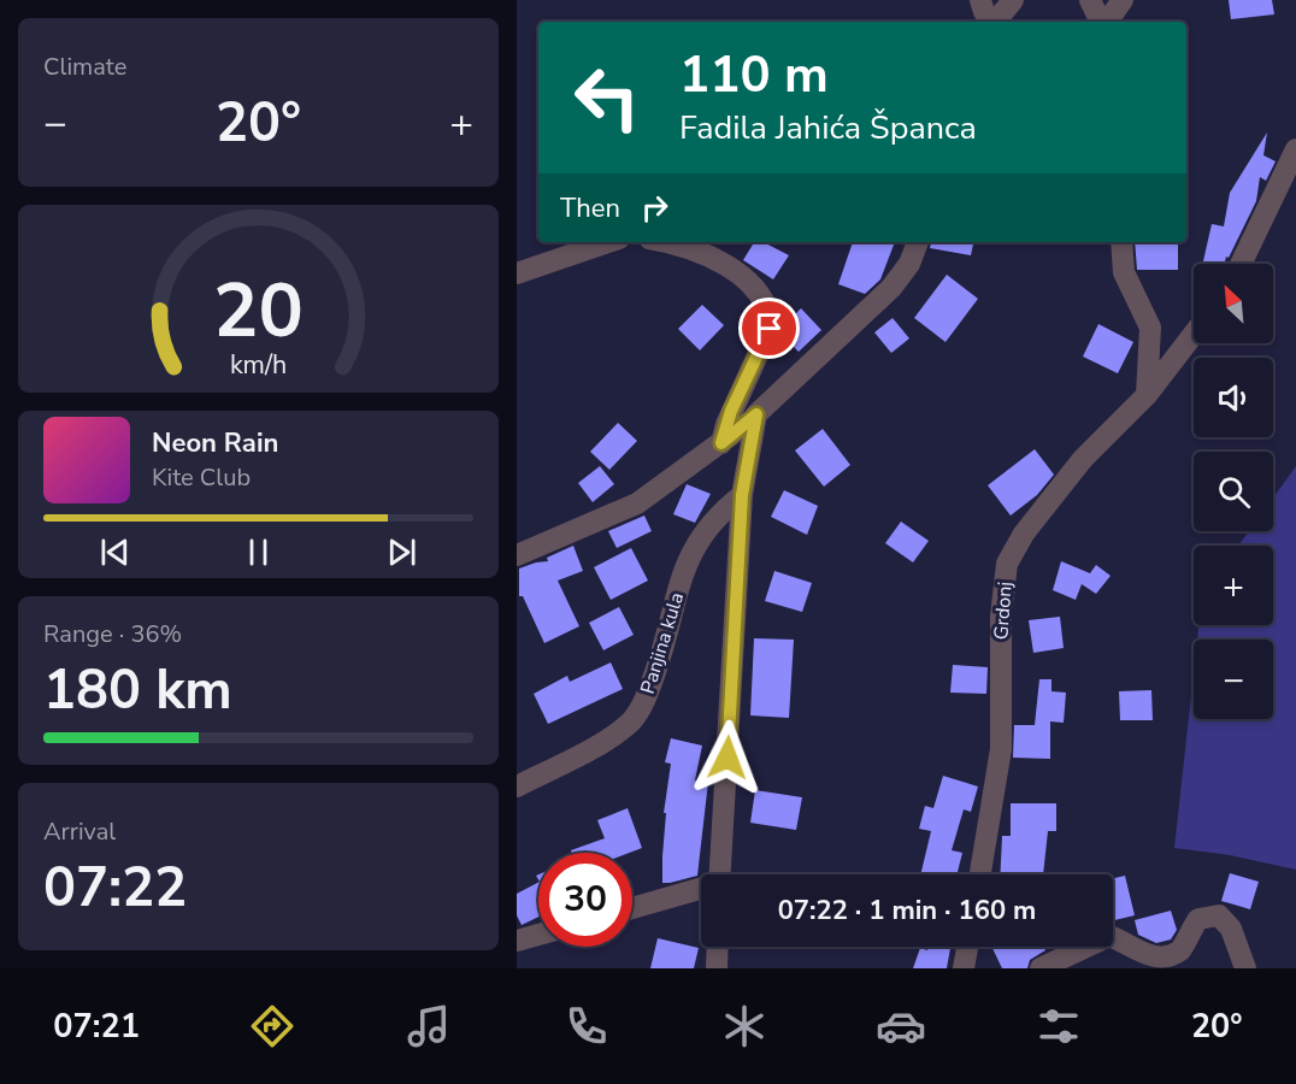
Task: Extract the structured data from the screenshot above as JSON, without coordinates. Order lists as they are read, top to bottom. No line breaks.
{"streets":{"street":["Grdonj","Panjina kula"]},"north":"top left","page":{"tile":["Climate",["Range · 36%","180 km"],["Arrival","07:22"]],"turn":["110 m","Fadila Jahića Španca"],"heat":["−","20°","+"],"then":"Then","map_buttons":["+","−"],"song":["Neon Rain","Kite Club"],"limit":"30","trip":"07:22 · 1 min · 160 m","tabs":["07:21","20°"],"gauge":["20","km/h"]}}
